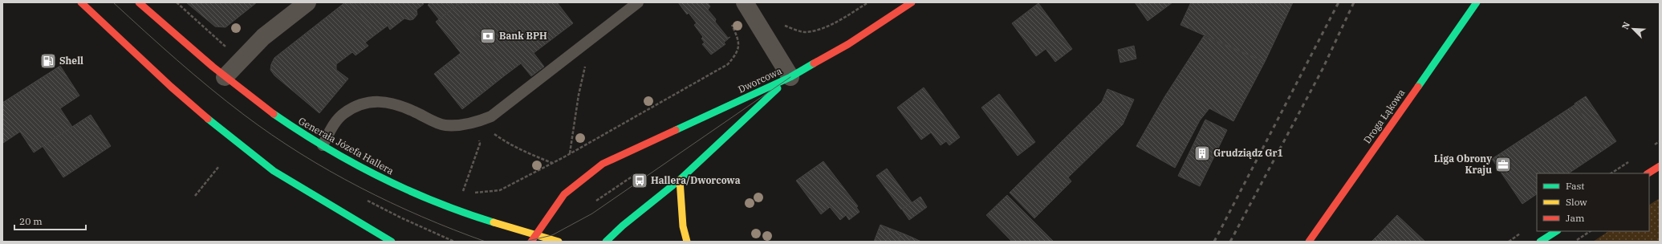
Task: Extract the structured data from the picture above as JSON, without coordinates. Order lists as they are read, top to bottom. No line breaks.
{"streets":{"main road":["Dworcowa","Droga Łąkowa","Generała Józefa Hallera"]},"crossings":[["Dworcowa","Generała Józefa Hallera"]],"places":{"bank":["Bank BPH"],"fuel station":["Shell"],"building":["Grudziądz Gr1"],"office":["Liga Obrony Kraju"],"bus stop":["Hallera/Dworcowa"]},"legend":["Fast","Slow","Jam"],"scale_bar":"20 m","north":"top left"}
